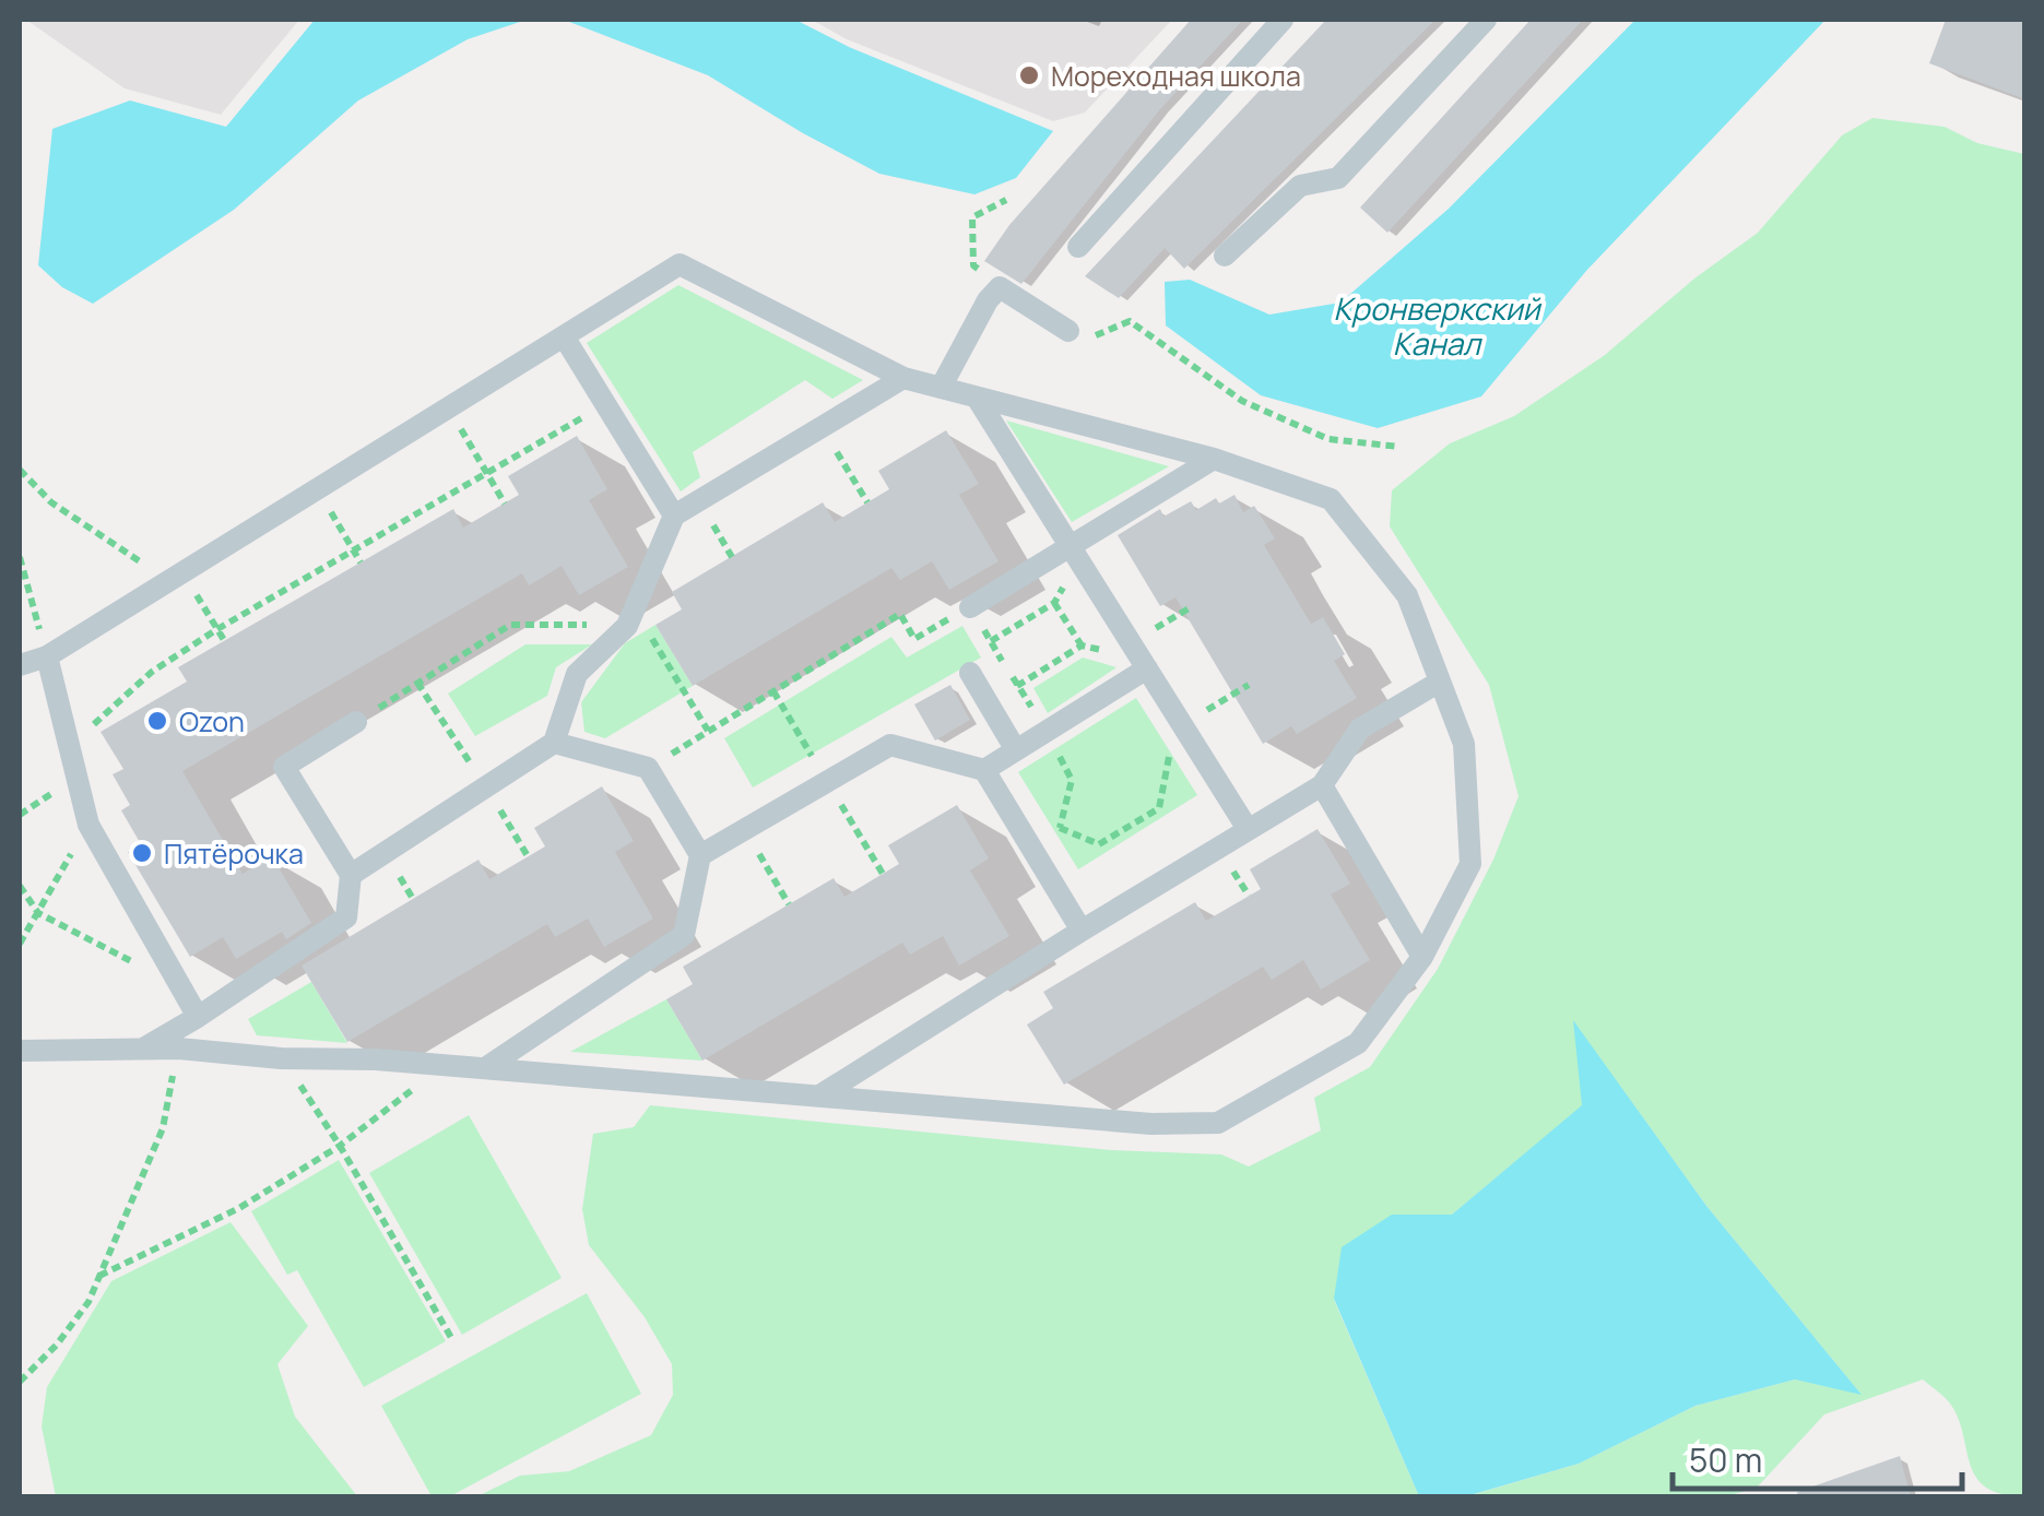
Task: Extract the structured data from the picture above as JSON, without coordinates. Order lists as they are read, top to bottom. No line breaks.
{"water":["Кронверкский Канал"],"places":["Мореходная школа","Ozon","Пятёрочка"],"scale_bar":"50 m"}
